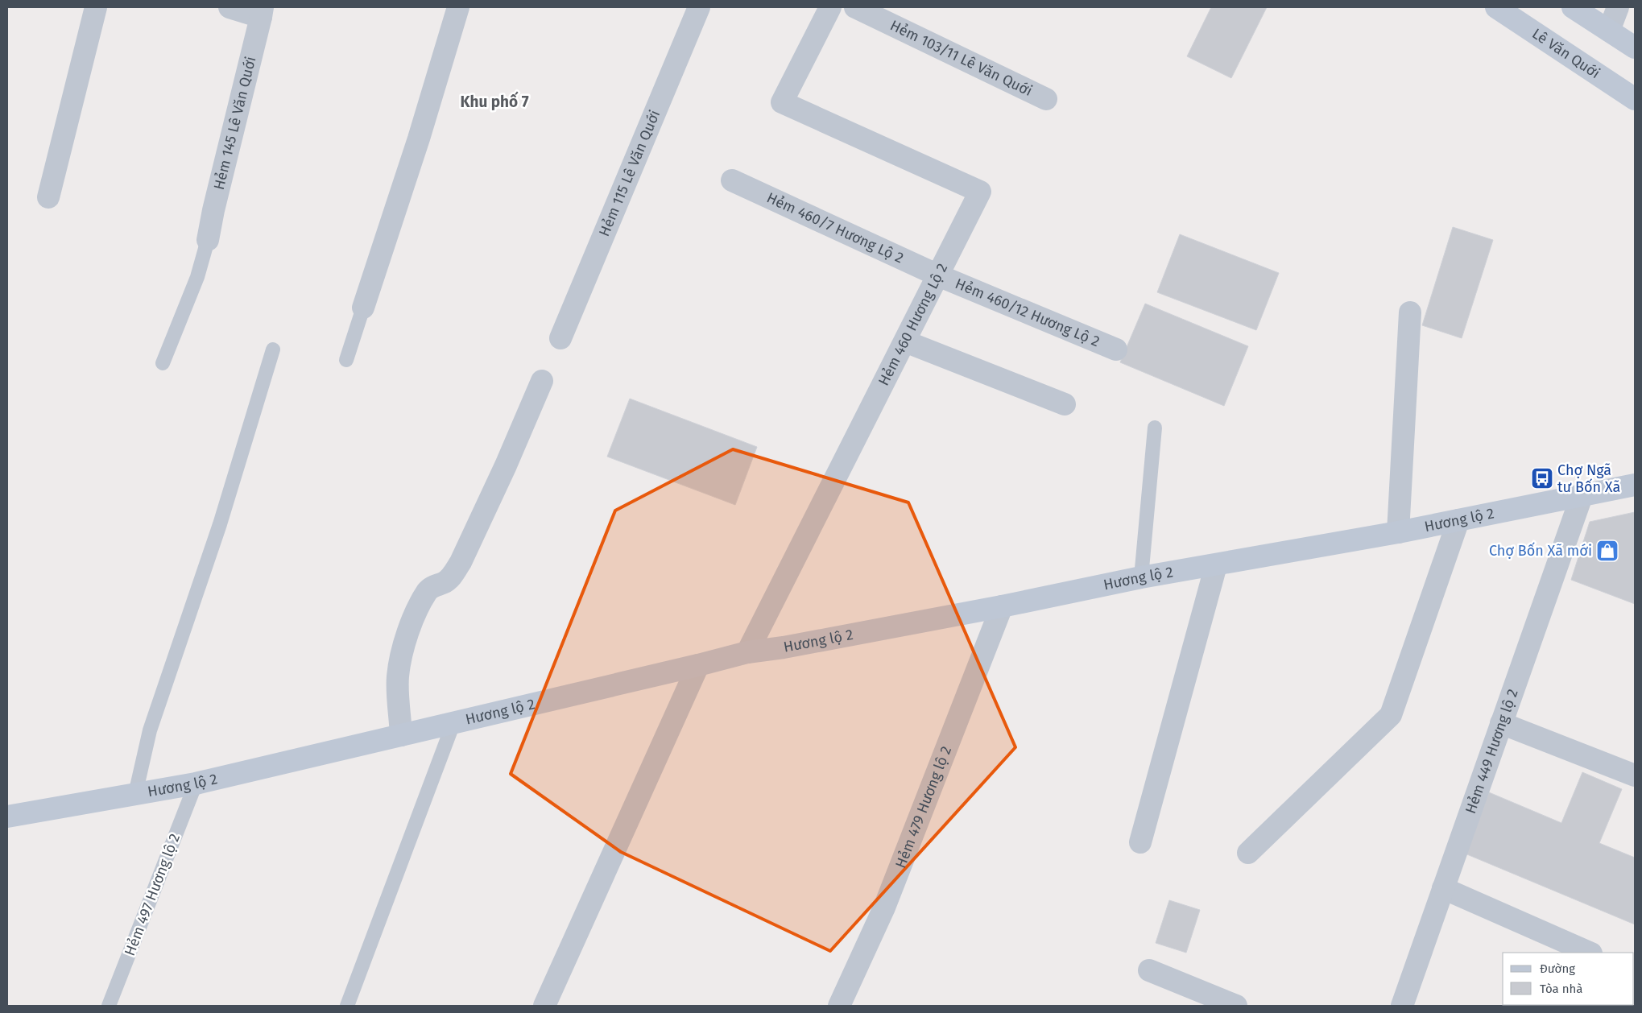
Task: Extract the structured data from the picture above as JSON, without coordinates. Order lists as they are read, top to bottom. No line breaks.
{"streets":{"main road":["Lê Văn Quới","Hương lộ 2"],"street":["Hẻm 103/11 Lê Văn Quới","Hẻm 145 Lê Văn Quới","Hẻm 115 Lê Văn Quới","Hẻm 460/7 Hương Lộ 2","Hẻm 460/12 Hương Lộ 2","Hẻm 460 Hương Lộ 2","Hẻm 449 Hương lộ 2","Hẻm 479 Hương lộ 2"],"lane":["Hẻm 497 Hương lộ 2"]},"crossings":[["Hẻm 460/7 Hương Lộ 2","Hẻm 460/12 Hương Lộ 2"],["Hẻm 460/7 Hương Lộ 2","Hẻm 460 Hương Lộ 2"],["Hẻm 460/12 Hương Lộ 2","Hẻm 460 Hương Lộ 2"],["Hẻm 460 Hương Lộ 2","Hương lộ 2"],["Hương lộ 2","Hẻm 449 Hương lộ 2"],["Hương lộ 2","Hẻm 479 Hương lộ 2"],["Hương lộ 2","Hẻm 497 Hương lộ 2"]],"districts":["Khu phố 7"],"places":{"bus stop":["Chợ Ngã tư Bốn Xã"],"shop":["Chợ Bốn Xã mới"]},"legend":["Đường","Tòa nhà"]}
